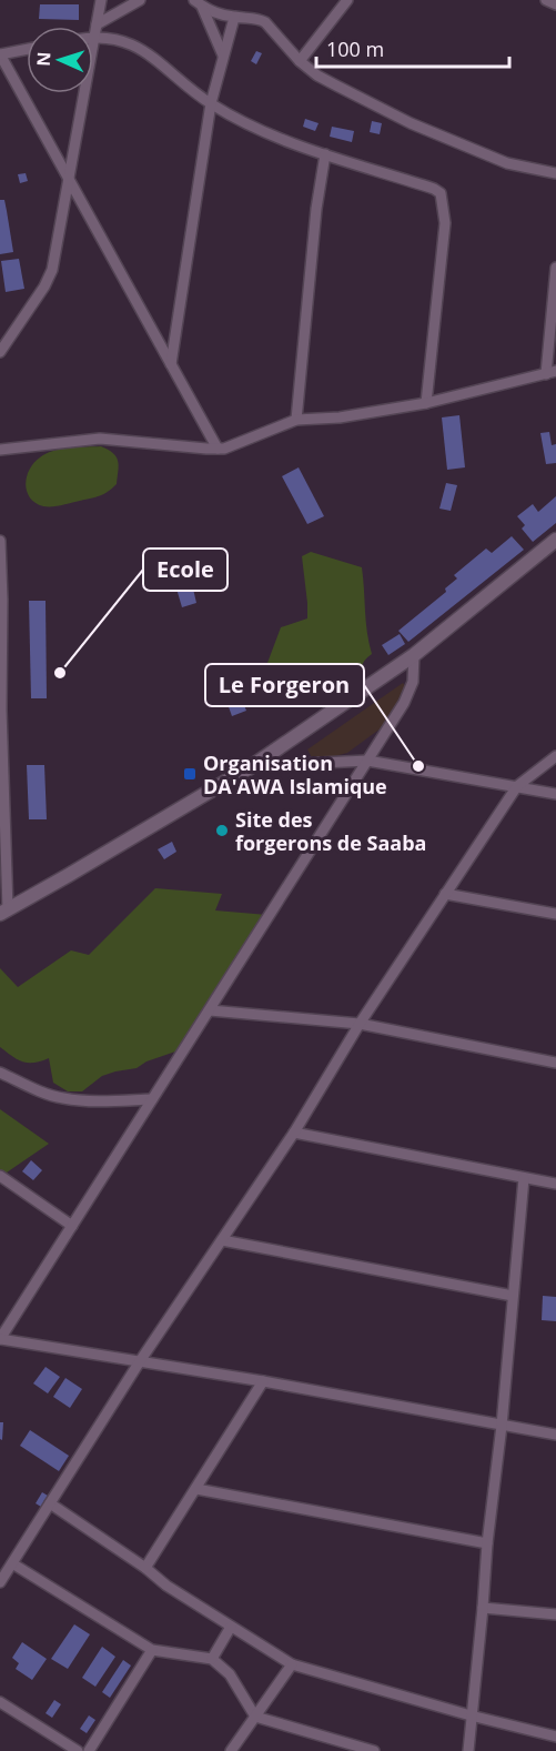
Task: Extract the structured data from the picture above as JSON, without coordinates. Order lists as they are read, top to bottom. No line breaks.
{"places":{"other":["Ecole","Le Forgeron","Site des forgerons de Saaba"],"transit":["Organisation DA'AWA Islamique"]},"scale_bar":"100 m","north":"left"}
